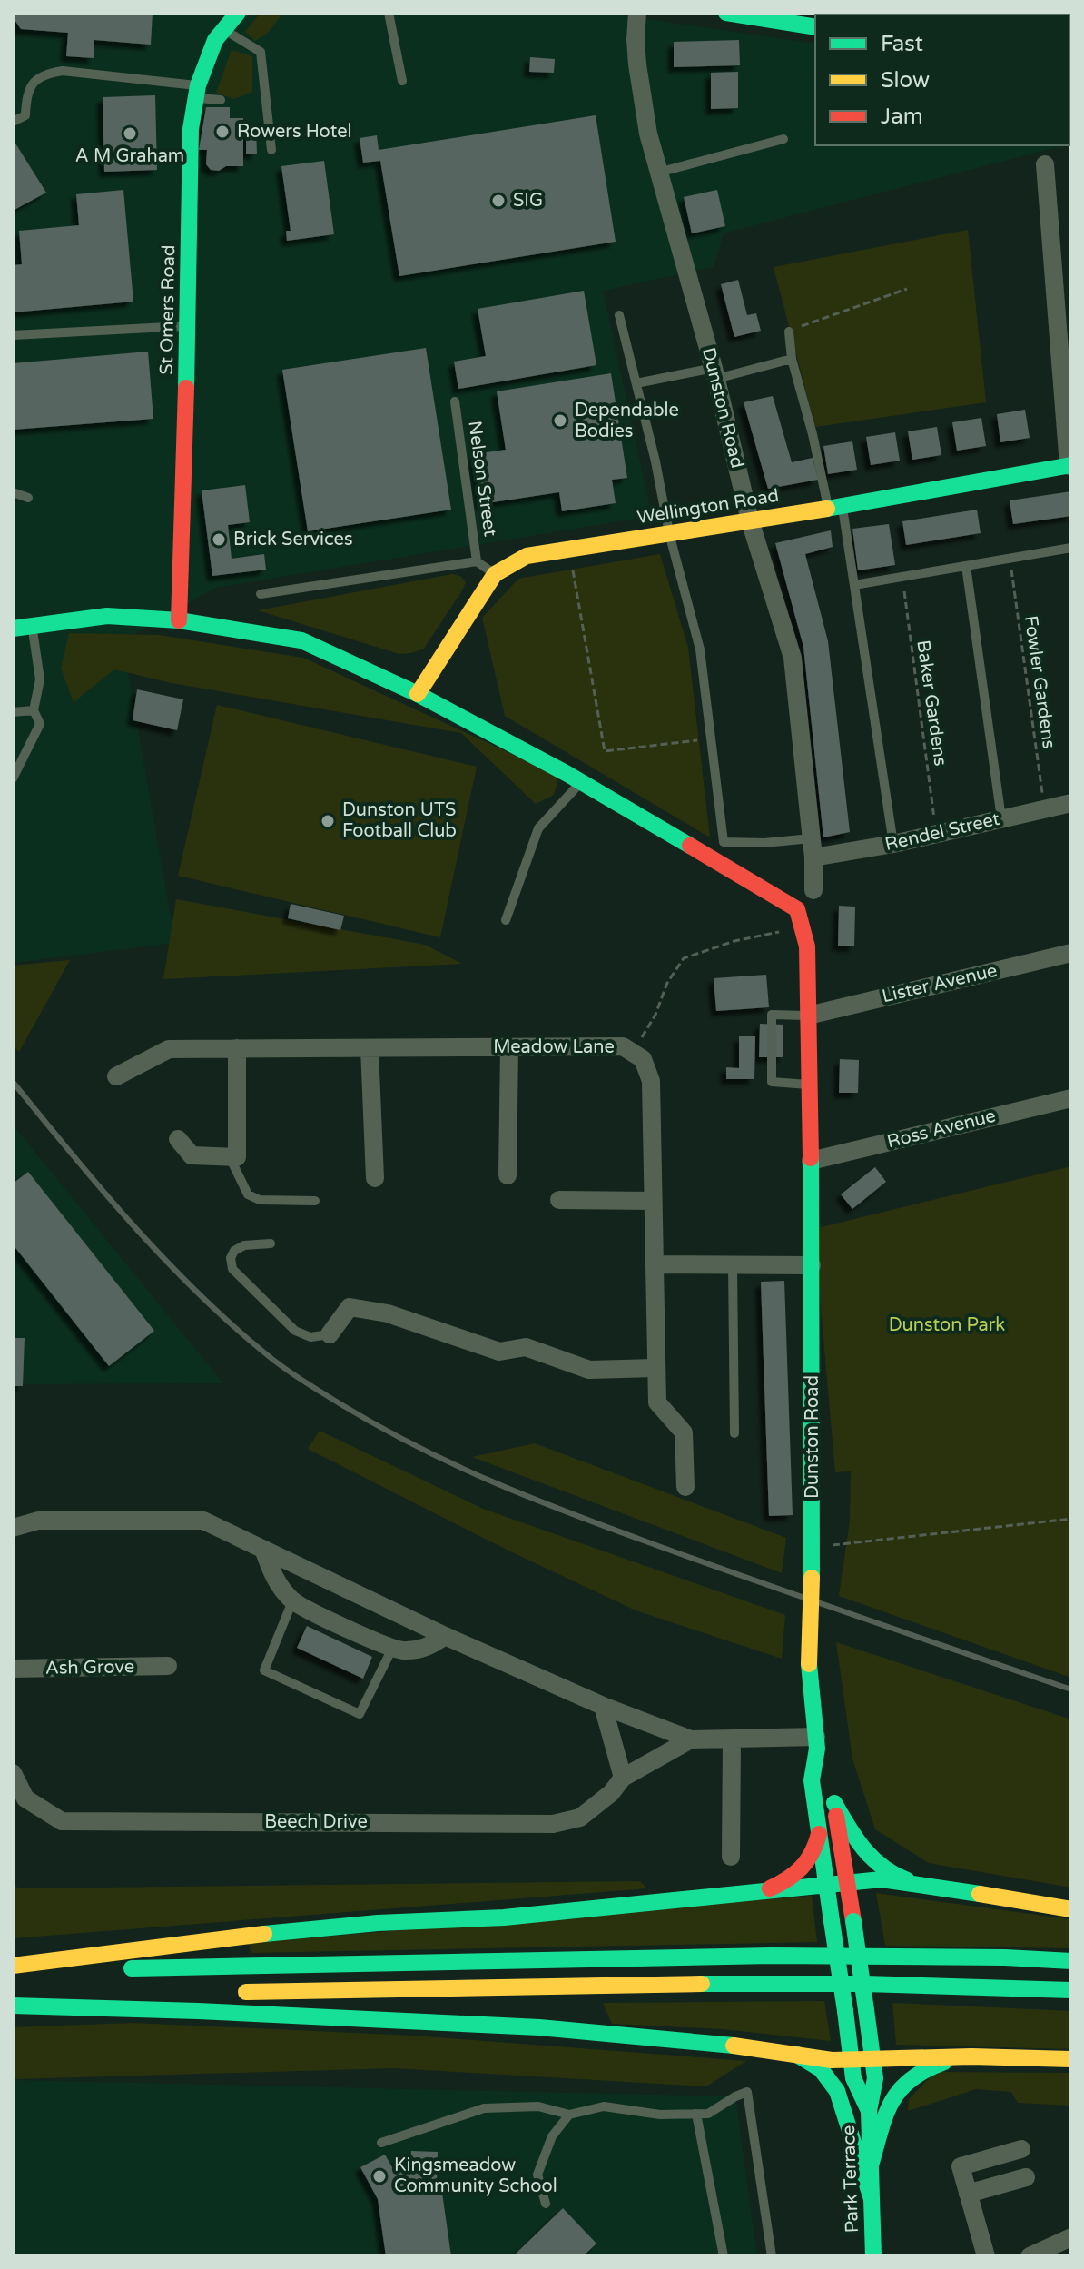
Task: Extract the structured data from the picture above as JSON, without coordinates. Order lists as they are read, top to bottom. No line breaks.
{"streets":{"main road":["St Omers Road","Dunston Road","Wellington Road","Park Terrace"],"street":["Rendel Street","Lister Avenue","Meadow Lane","Ross Avenue","Ash Grove","Beech Drive"],"lane":["Nelson Street"],"path":["Fowler Gardens","Baker Gardens"]},"crossings":[["Dunston Road","Wellington Road"],["Dunston Road","Rendel Street"],["Dunston Road","Lister Avenue"],["Dunston Road","Ross Avenue"],["Dunston Road","Park Terrace"],["Fowler Gardens","Rendel Street"],["Baker Gardens","Rendel Street"]],"parks":["Dunston Park"],"places":["Rowers Hotel","A M Graham","SIG","Dependable Bodies","Brick Services","Dunston UTS Football Club","Kingsmeadow Community School"],"legend":["Fast","Slow","Jam"]}
